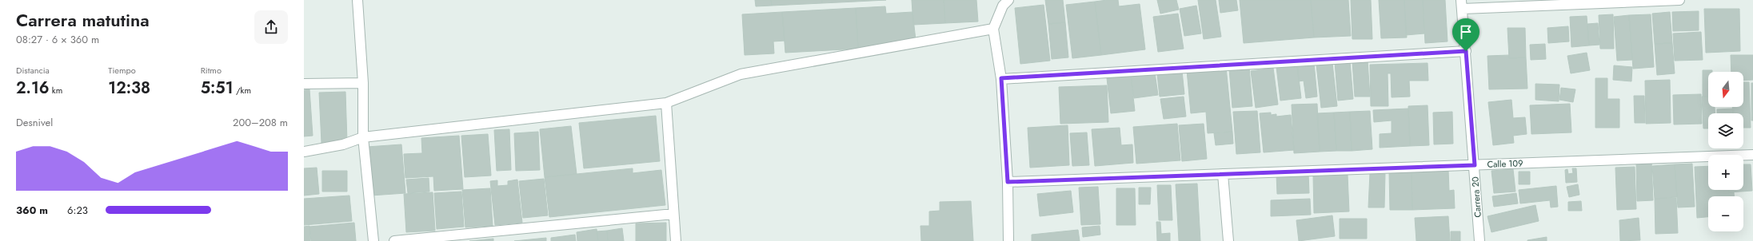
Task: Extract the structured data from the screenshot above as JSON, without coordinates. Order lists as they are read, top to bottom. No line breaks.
{"streets":{"street":["Calle 109","Carrera 20"]},"crossings":[["Calle 109","Carrera 20"]],"north":"bottom","page":{"heading":["Carrera matutina","08:27 · 6 × 360 m"],"stats":[["Distancia","2.16 km"],["Tiempo","12:38"],["Ritmo","5:51 /km"]],"map_buttons":["+","−"],"chart":["Desnivel","200–208 m"],"list":[{"name":"360 m","note":"6:23"}]}}
